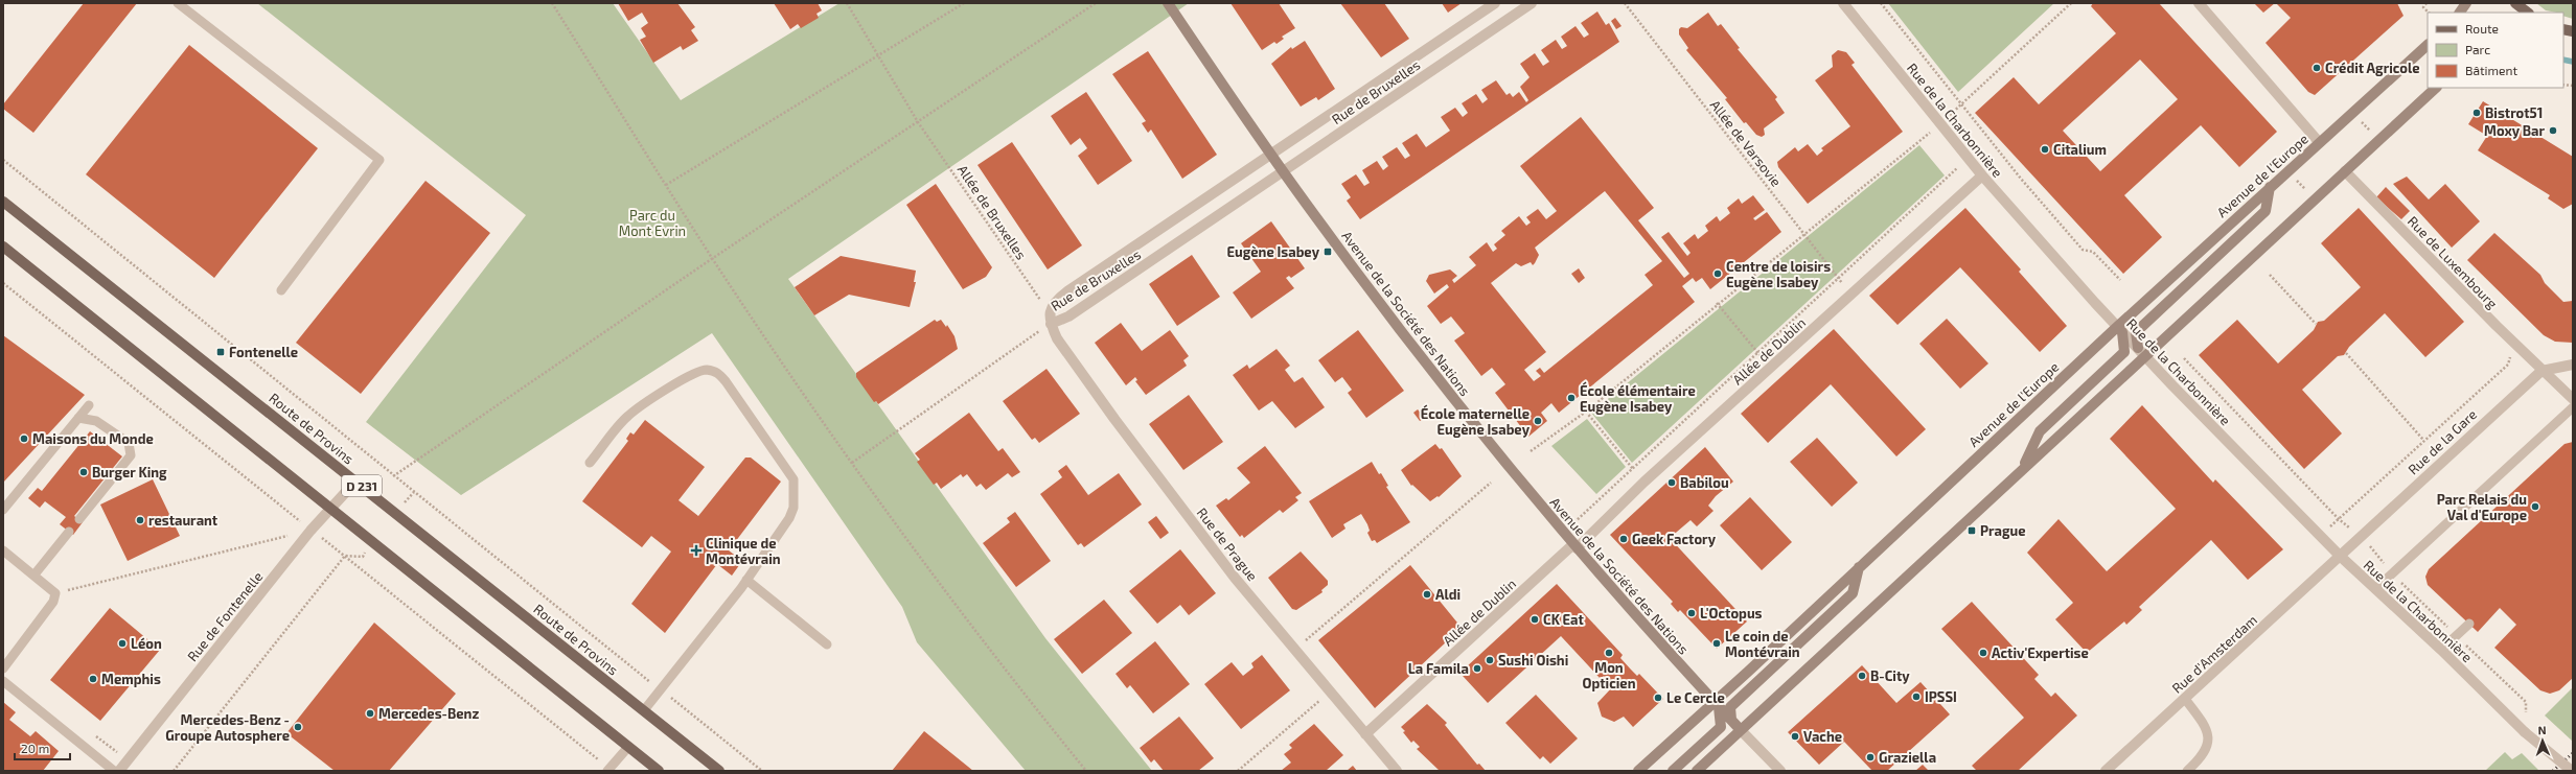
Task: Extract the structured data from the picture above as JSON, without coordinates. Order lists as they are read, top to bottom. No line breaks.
{"streets":{"main road":["Avenue de l'Europe","Avenue de la Société des Nations","Route de Provins","D 231"],"street":["Rue de Bruxelles","Rue de la Charbonnière","Rue de Luxembourg","Allée de Dublin","Rue de la Gare","Rue de Prague","Rue de Fontenelle","Rue d'Amsterdam"],"path":["Allée de Varsovie","Allée de Bruxelles"]},"crossings":[["Rue de Bruxelles","Allée de Bruxelles"],["Rue de Bruxelles","Avenue de la Société des Nations"],["Rue de Bruxelles","Rue de Prague"],["Rue de la Charbonnière","Avenue de l'Europe"],["Rue de la Charbonnière","Allée de Dublin"],["Rue de la Charbonnière","Rue de la Gare"],["Rue de la Charbonnière","Rue d'Amsterdam"],["Allée de Varsovie","Allée de Dublin"],["Avenue de l'Europe","Avenue de la Société des Nations"],["Allée de Bruxelles","Rue de Prague"],["Rue de Luxembourg","Rue de la Gare"],["Avenue de la Société des Nations","Allée de Dublin"],["Allée de Dublin","Rue de Prague"],["Route de Provins","Rue de Fontenelle"],["Rue de la Gare","Rue d'Amsterdam"],["D 231","Rue de Fontenelle"]],"parks":["Parc du Mont Evrin"],"places":{"other":["Crédit Agricole","Bistrot51","Moxy Bar","Citalium","Centre de loisirs Eugène Isabey","École élémentaire Eugène Isabey","École maternelle Eugène Isabey","Maisons du Monde","Burger King","Babilou","Parc Relais du Val d'Europe","restaurant","Geek Factory","Aldi","L'Octopus","CK Eat","Léon","Le coin de Montévrain","Mon Opticien","Activ'Expertise","Sushi Oishi","La Famila","B-City","Memphis","IPSSI","Le Cercle","Mercedes-Benz","Mercedes-Benz - Groupe Autosphere","Vache","Graziella"],"transit":["Eugène Isabey","Fontenelle","Prague"],"health":["Clinique de Montévrain"]},"legend":["Route","Parc","Bâtiment"],"scale_bar":"20 m","north":"top"}
